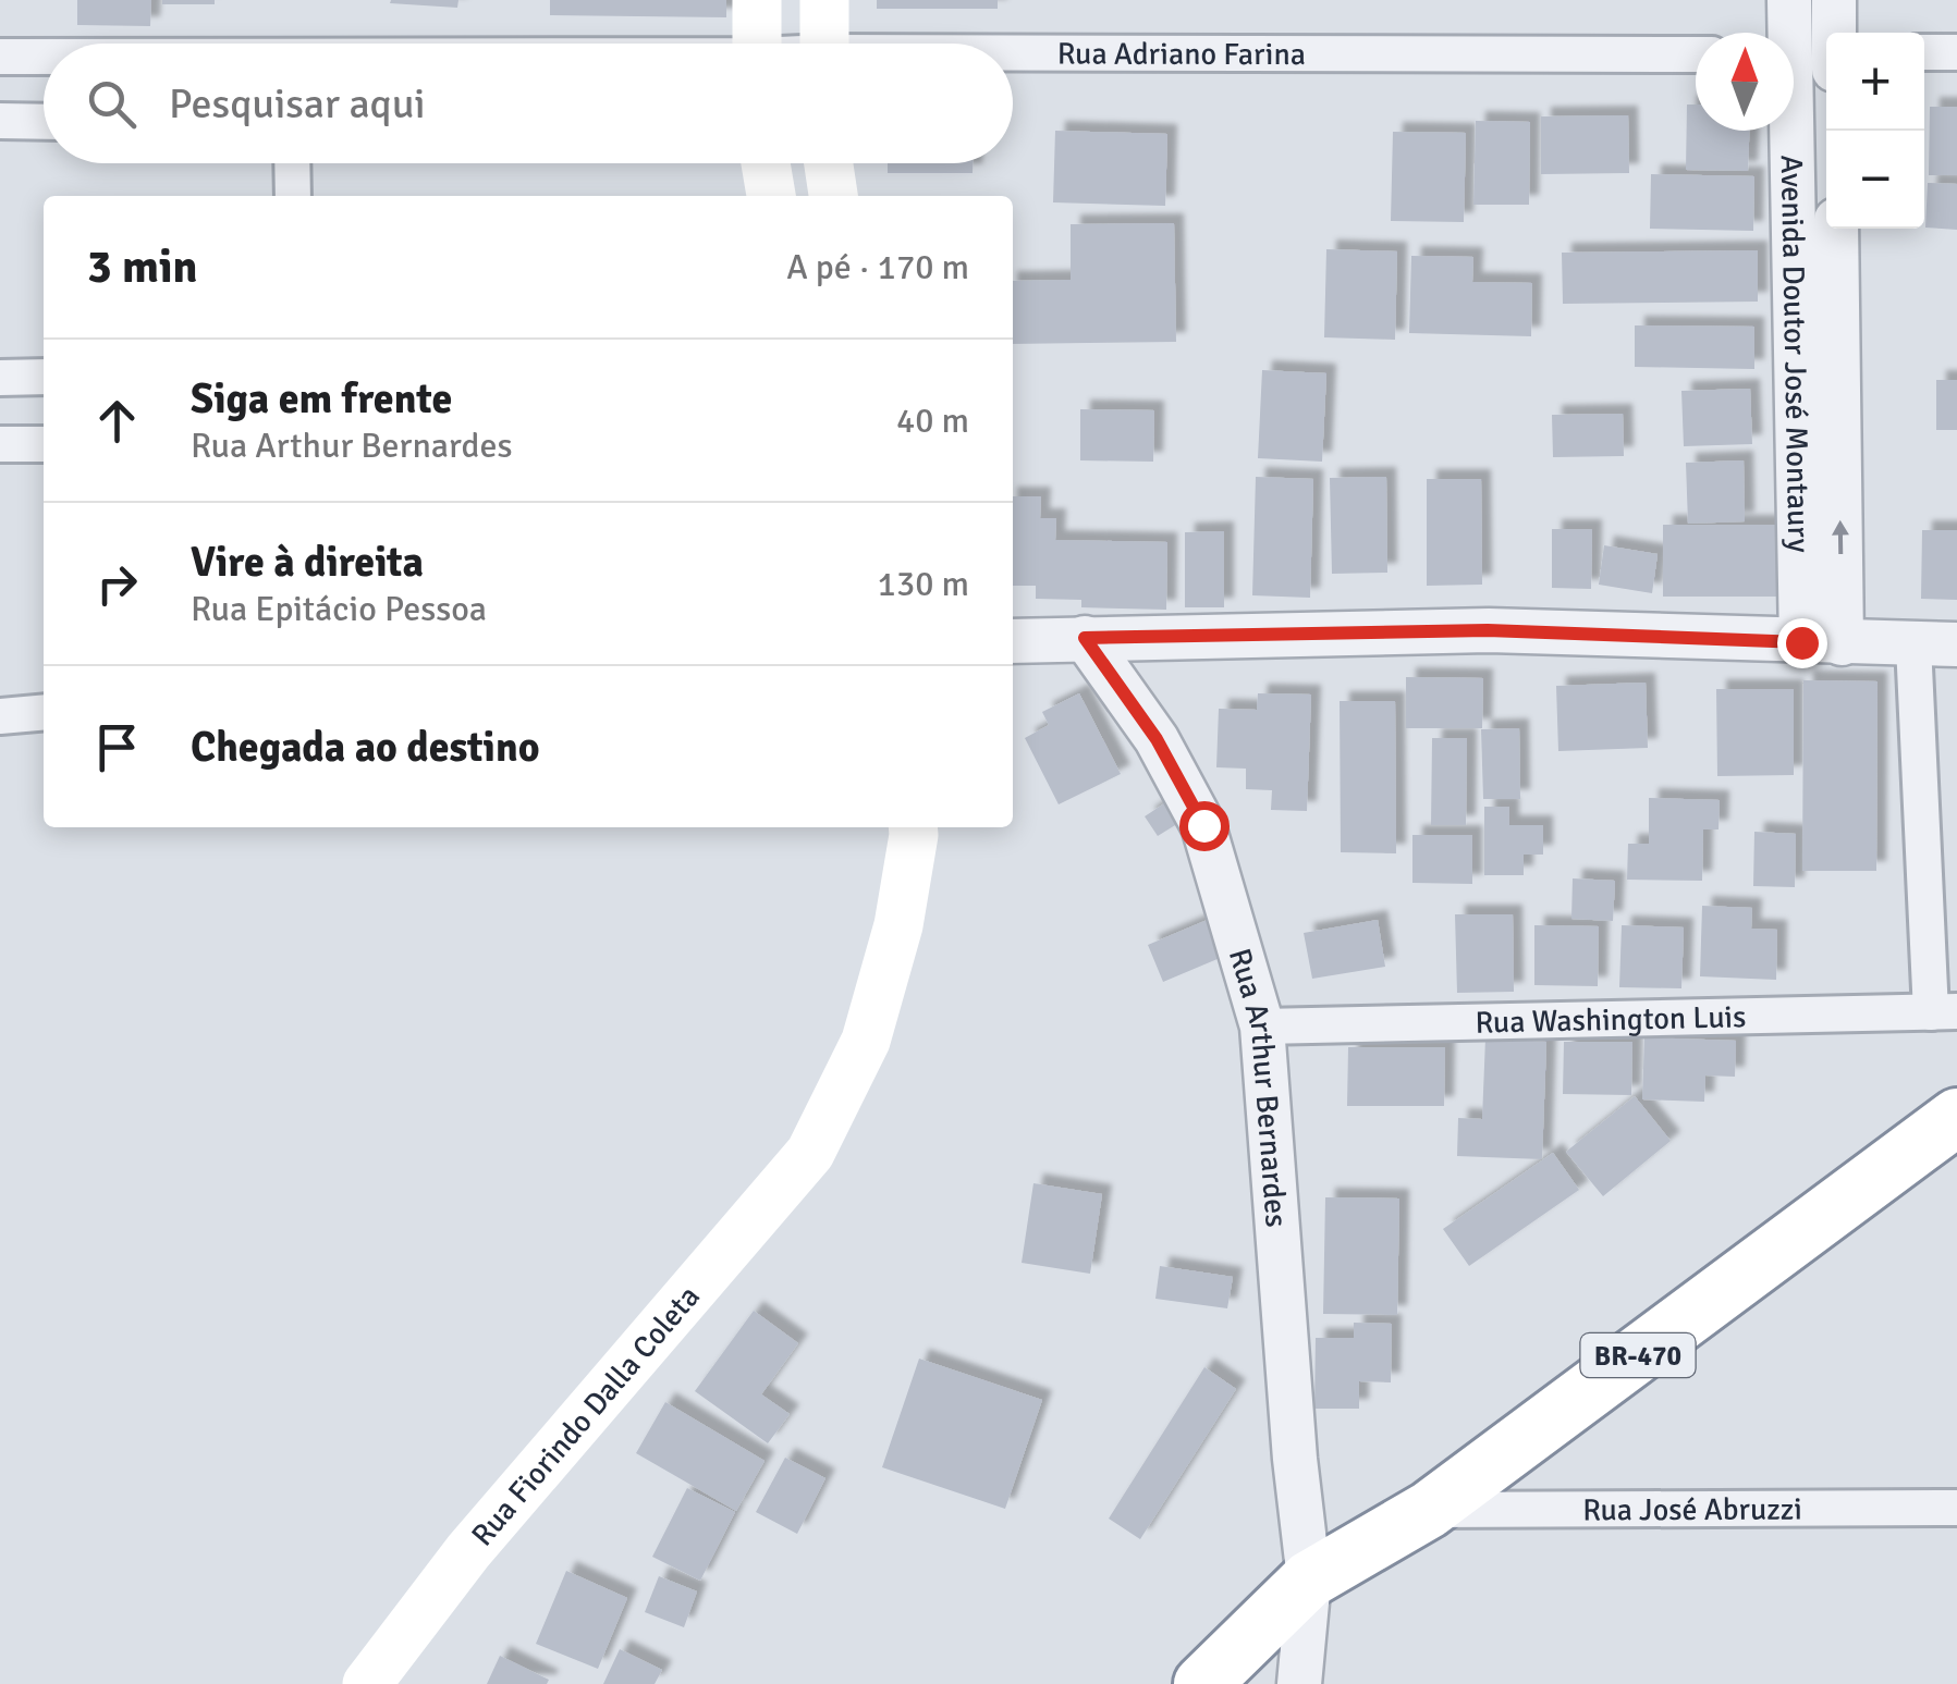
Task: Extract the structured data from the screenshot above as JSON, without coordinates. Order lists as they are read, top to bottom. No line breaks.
{"streets":{"highway":["BR-470"],"main road":["Rua Fiorindo Dalla Coleta"],"street":["Rua Adriano Farina","Avenida Doutor José Montaury","Rua Washington Luis","Rua Arthur Bernardes","Rua José Abruzzi"]},"crossings":[["Rua Washington Luis","Rua Arthur Bernardes"],["Rua Arthur Bernardes","BR-470"],["BR-470","Rua José Abruzzi"]],"north":"top","page":{"map_buttons":["+","−"],"search":"Pesquisar aqui","heading":["3 min","A pé · 170 m"],"list":[["Siga em frente","Rua Arthur Bernardes","40 m"],["Vire à direita","Rua Epitácio Pessoa","130 m"],"Chegada ao destino"]}}
